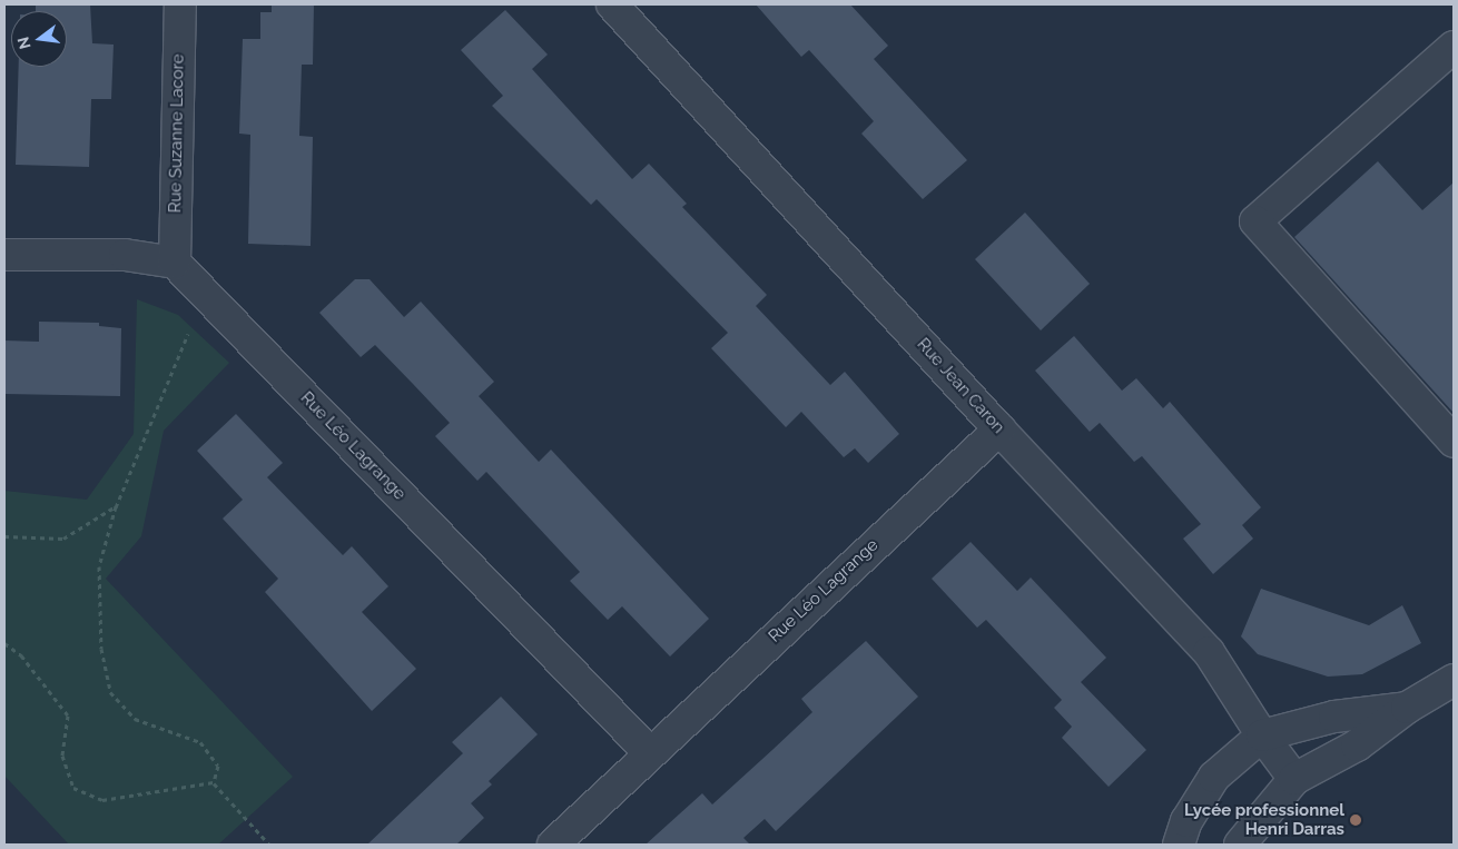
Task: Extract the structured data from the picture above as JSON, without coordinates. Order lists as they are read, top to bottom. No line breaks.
{"streets":{"street":["Rue Suzanne Lacore","Rue Jean Caron","Rue Léo Lagrange"]},"crossings":[["Rue Suzanne Lacore","Rue Léo Lagrange"],["Rue Jean Caron","Rue Léo Lagrange"]],"places":["Lycée professionnel Henri Darras"],"north":"left"}
